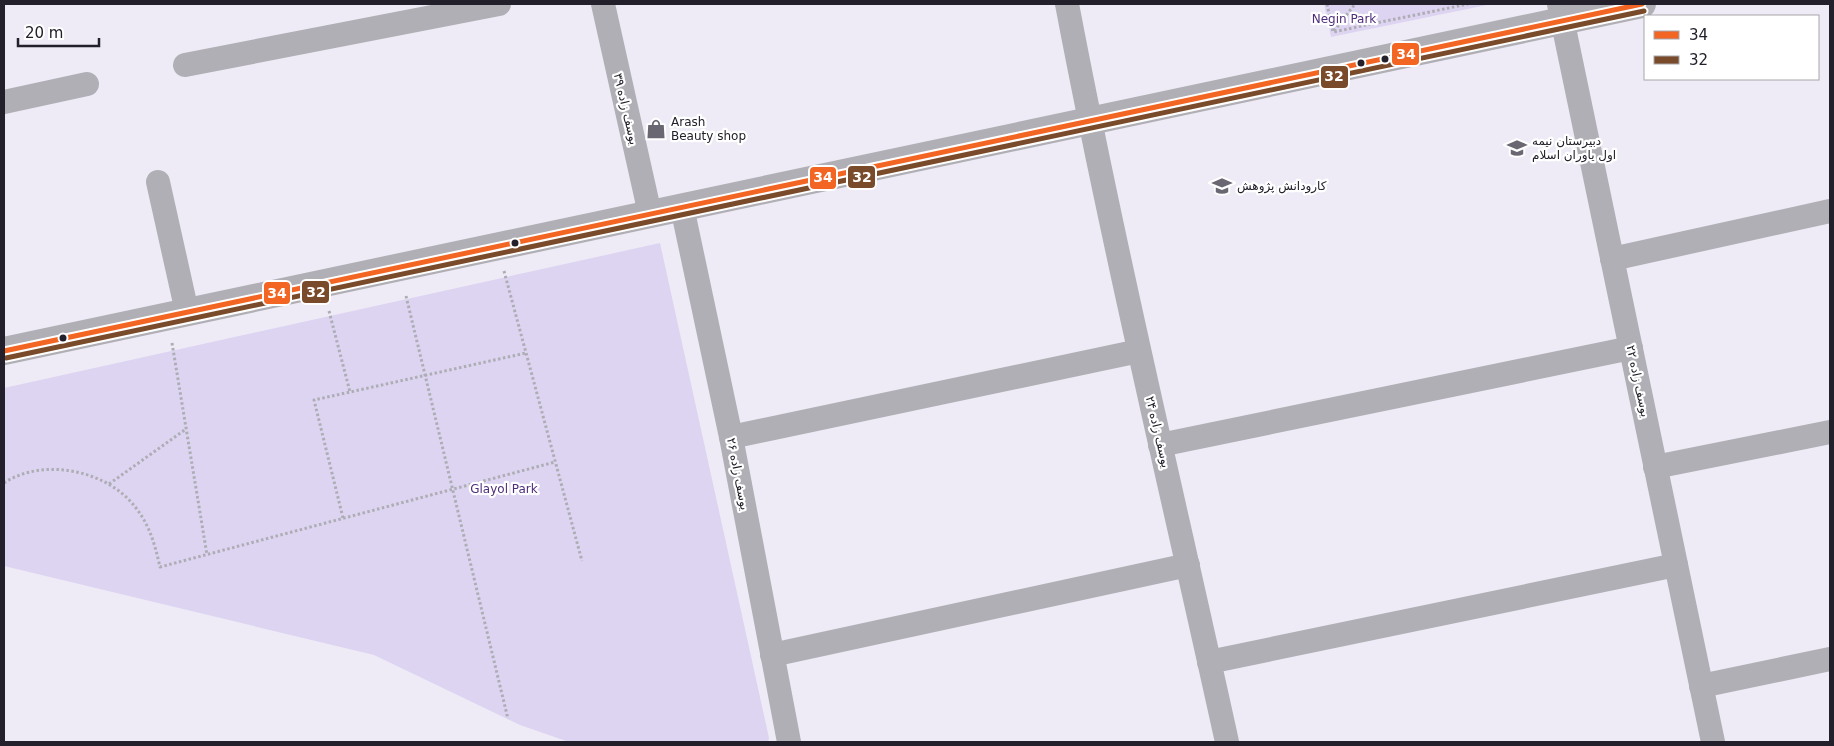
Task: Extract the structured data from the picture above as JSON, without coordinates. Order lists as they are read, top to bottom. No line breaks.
{"streets":{"street":["یوسف زاده ۳۹","یوسف زاده ۲۲","یوسف زاده ۲۴","یوسف زاده ۲۶"]},"parks":["Negin Park","Glayol Park"],"places":{"shop":["Arash Beauty shop"],"school or university":["دبیرستان نیمه اول یاوران اسلام","کارودانش پژوهش"]},"lines":["transit line 34","transit line 32"],"legend":["34","32"],"scale_bar":"20 m"}
